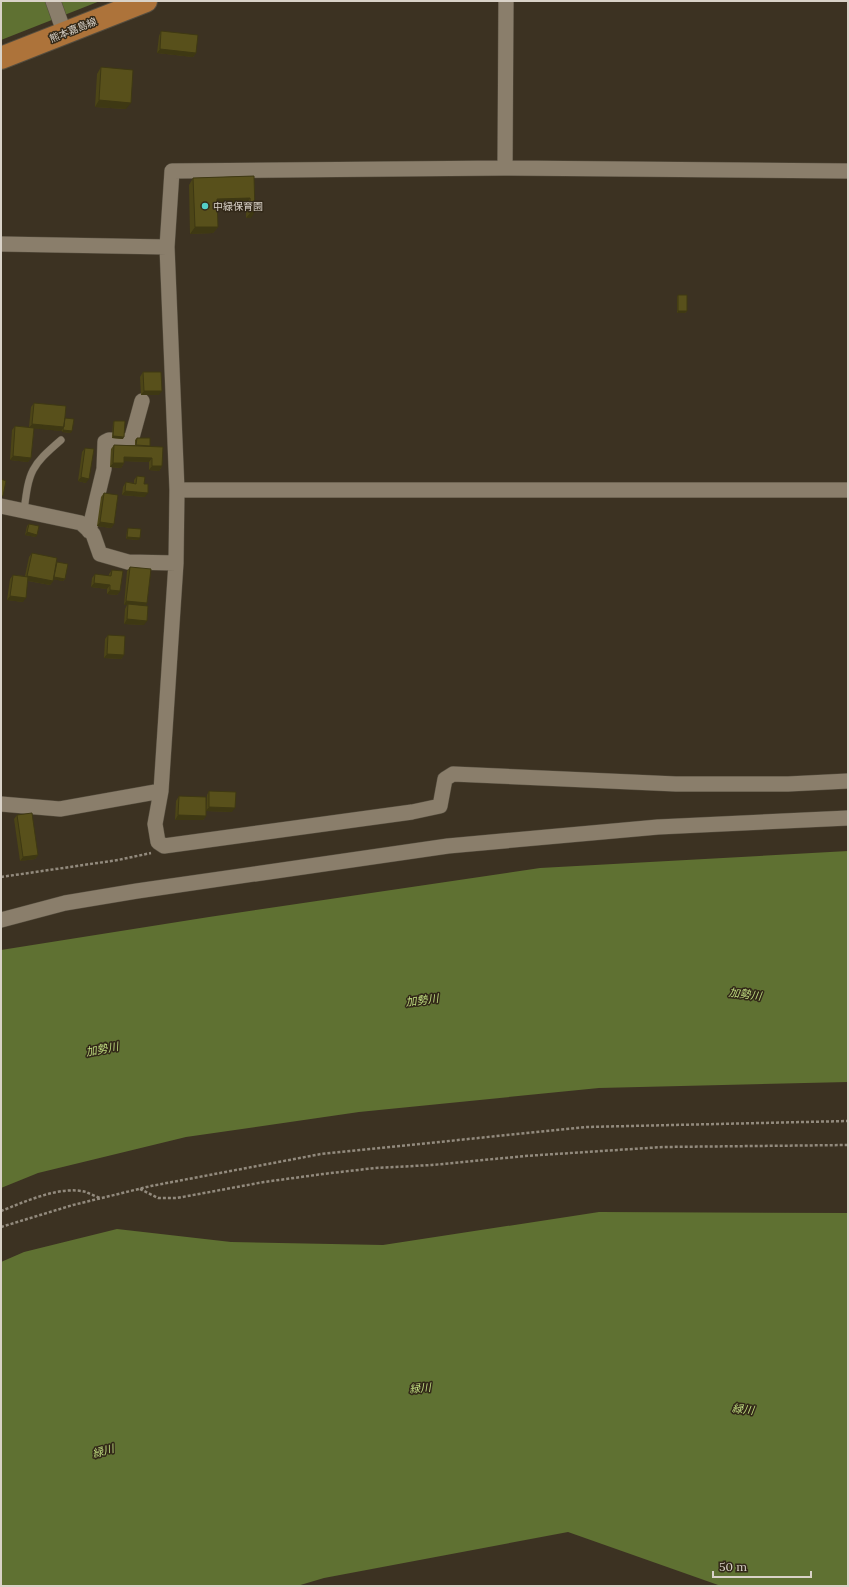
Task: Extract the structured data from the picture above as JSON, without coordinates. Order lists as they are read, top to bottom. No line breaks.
{"streets":{"main road":["熊本嘉島線"]},"water":["加勢川","緑川"],"places":["中緑保育園"],"scale_bar":"50 m"}
